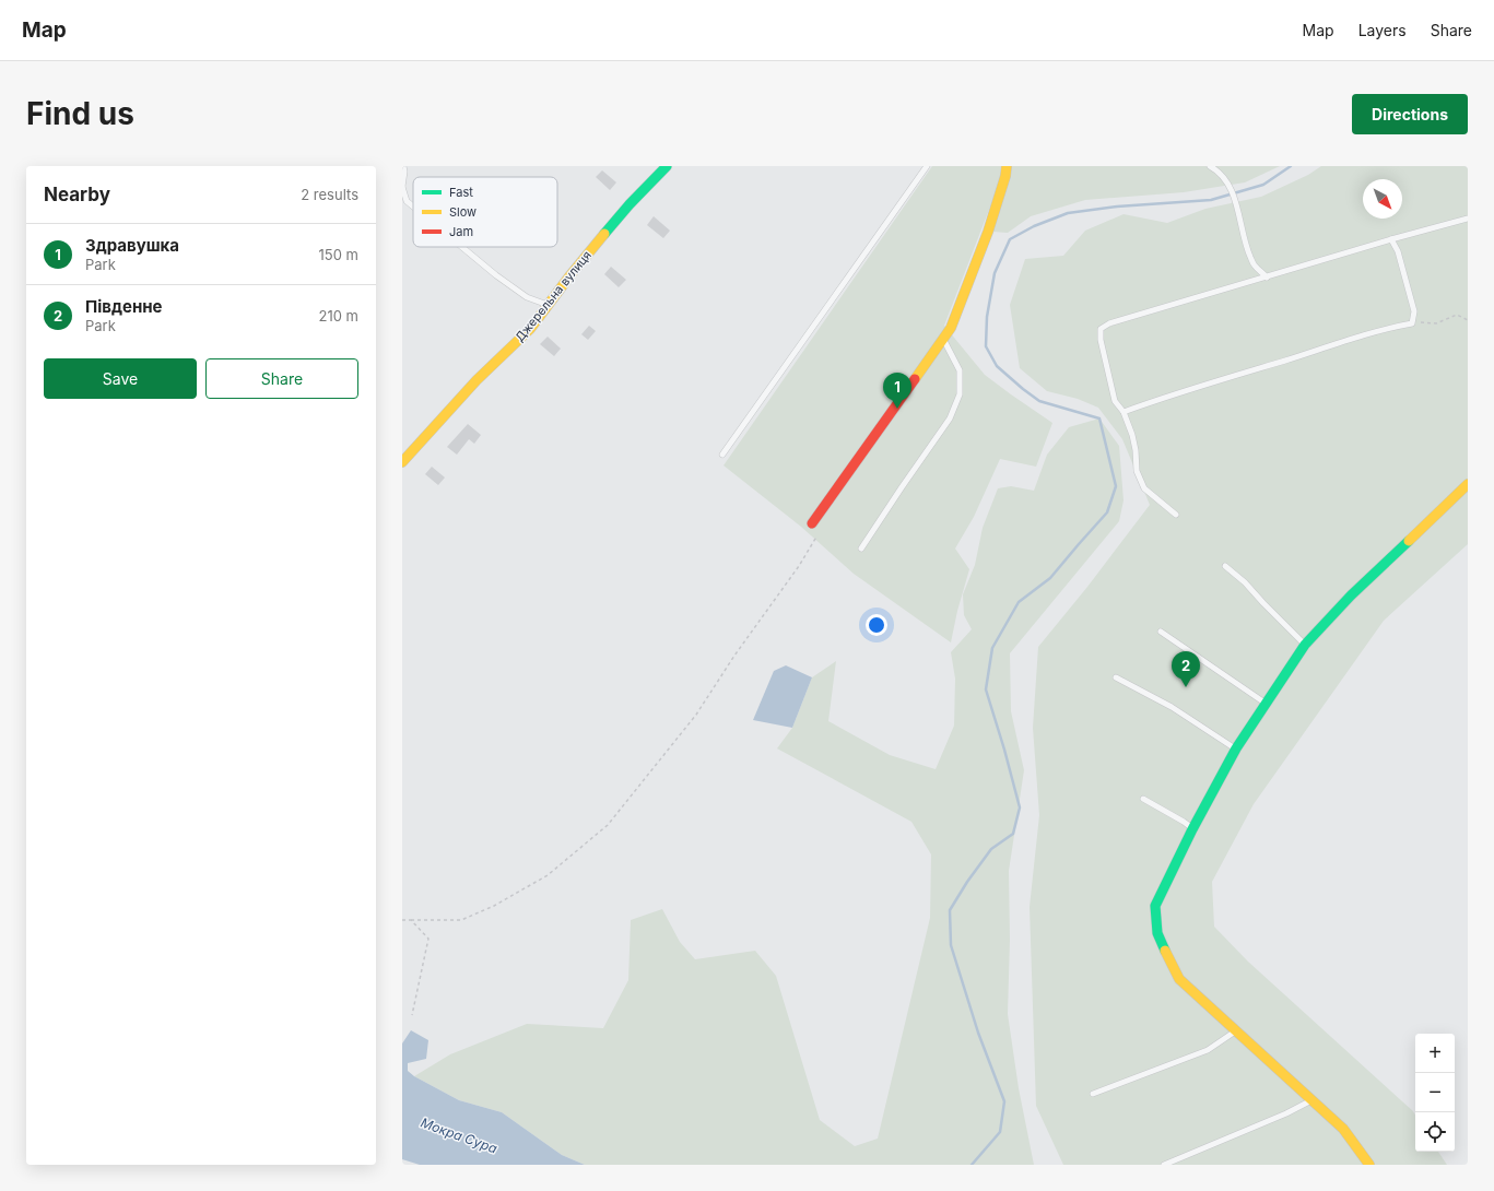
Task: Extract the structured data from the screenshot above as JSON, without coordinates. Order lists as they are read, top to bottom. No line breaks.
{"streets":{"street":["Джерельна вулиця"]},"water":["Мокра Сура"],"legend":["Fast","Slow","Jam"],"north":"bottom right","page":{"header":"Map","nav":["Map","Layers","Share"],"buttons":["Directions",["Save","Share"]],"title":"Find us","heading":["Nearby","2 results"],"list":[{"mark":"1","name":"Здравушка","note":"Park","value":"150 m"},{"mark":"2","name":"Південне","note":"Park","value":"210 m"}],"pins":["1","2"],"map_buttons":["+","−"]}}
